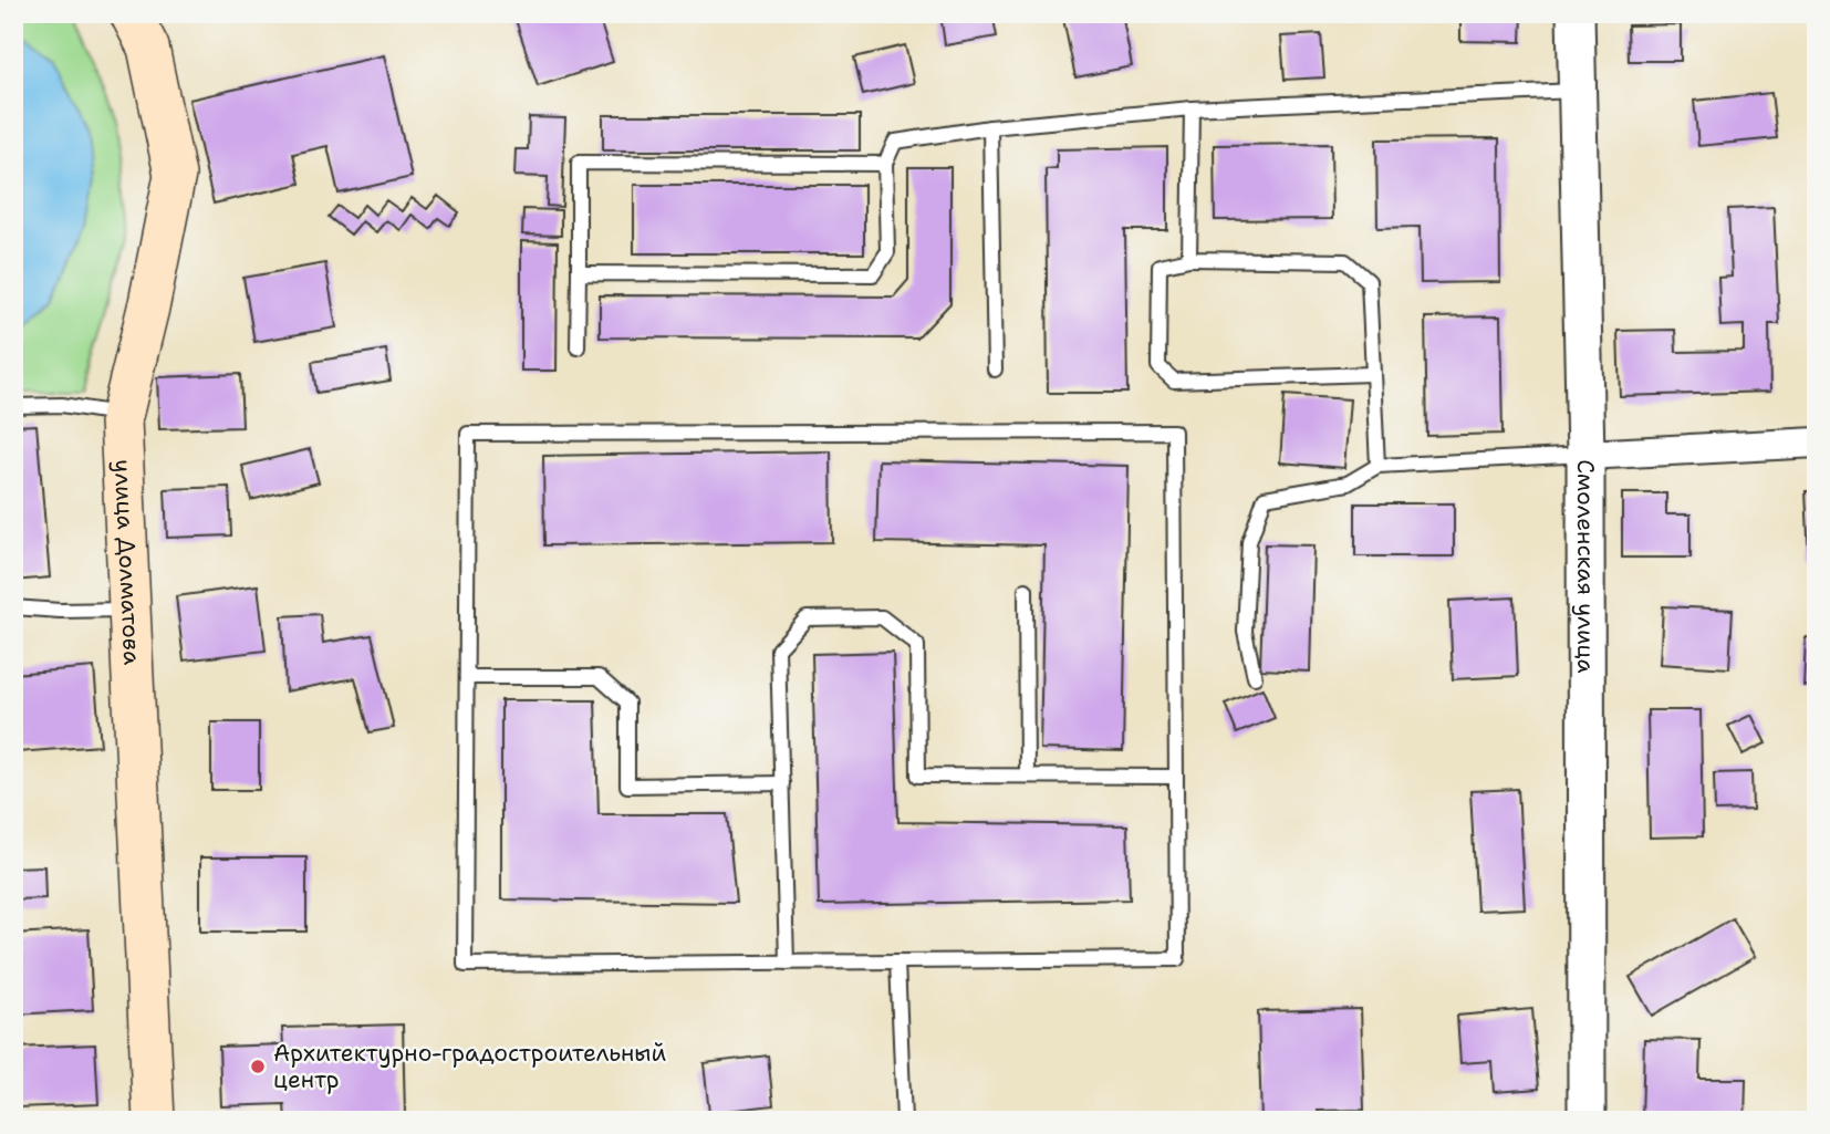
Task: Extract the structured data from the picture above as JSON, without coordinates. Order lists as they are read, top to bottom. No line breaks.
{"streets":{"main road":["улица Долматова"],"street":["Смоленская улица"]},"places":["Архитектурно-градостроительный центр"]}
